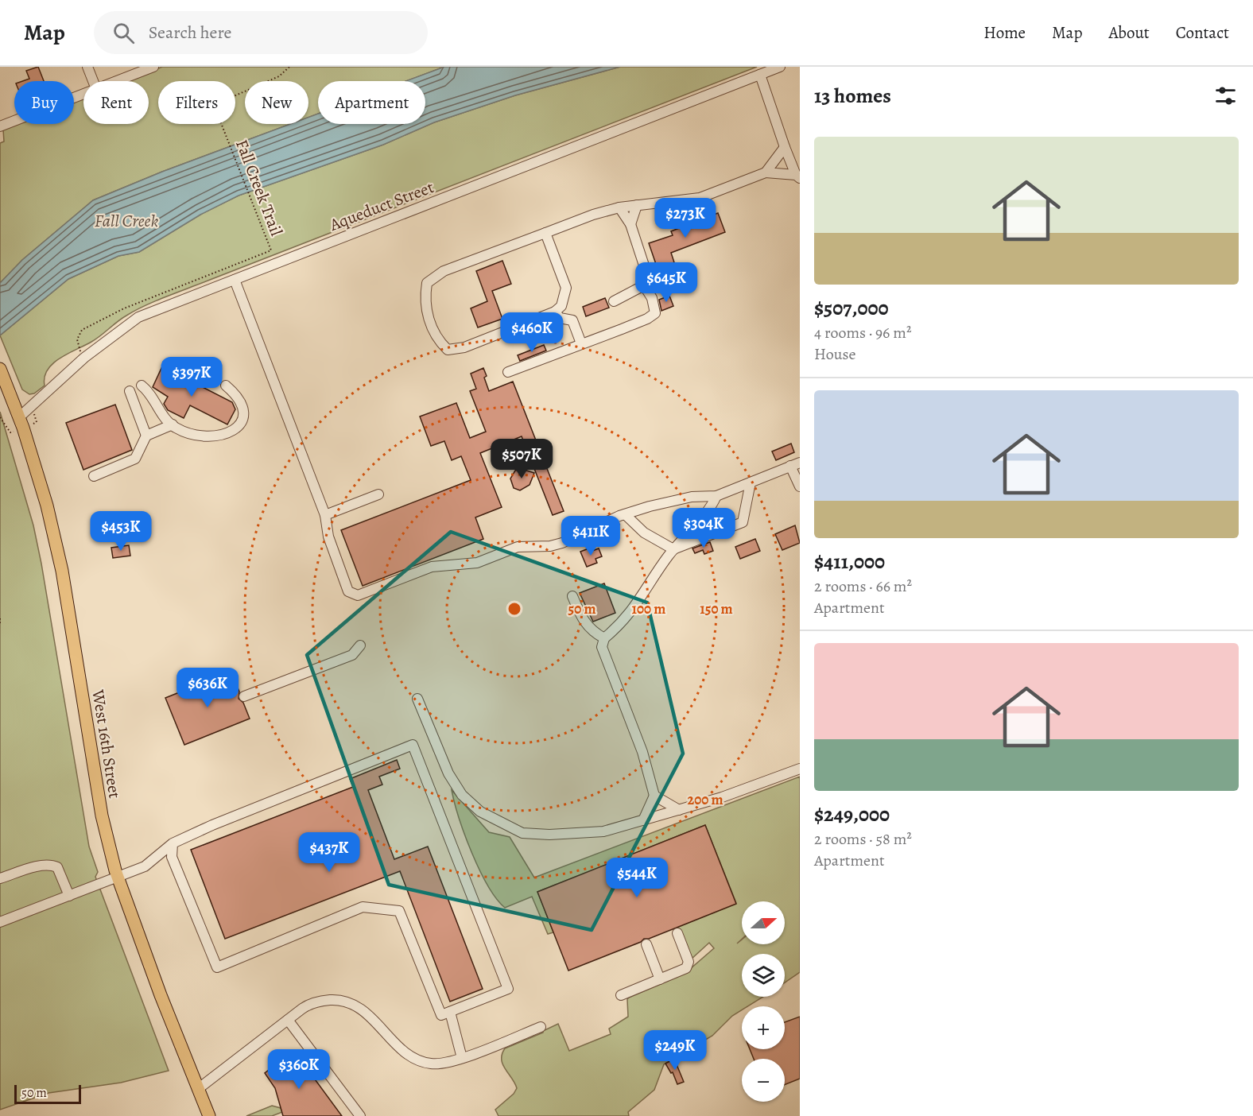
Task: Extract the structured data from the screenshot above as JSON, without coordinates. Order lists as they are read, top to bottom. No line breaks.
{"streets":{"main road":["West 16th Street"],"street":["Aqueduct Street"],"path":["Fall Creek Trail"]},"crossings":[["Aqueduct Street","West 16th Street"]],"water":["Fall Creek"],"scale_bar":"50 m","north":"right","page":{"header":"Map","search":"Search here","nav":["Home","Map","About","Contact"],"heading":"13 homes","chip":["Buy","Rent","Filters","New","Apartment"],"list":[{"name":"$507,000","note":"4 rooms · 96 m² · House"},{"name":"$411,000","note":"2 rooms · 66 m² · Apartment"},{"name":"$249,000","note":"2 rooms · 58 m² · Apartment"}],"price":["$273K","$645K","$460K","$397K","$507K","$304K","$453K","$411K","$636K","$437K","$544K","$249K","$360K"],"map_buttons":["+","−"],"scale":"50 m"},"rings":["50 m","100 m","150 m","200 m"]}
